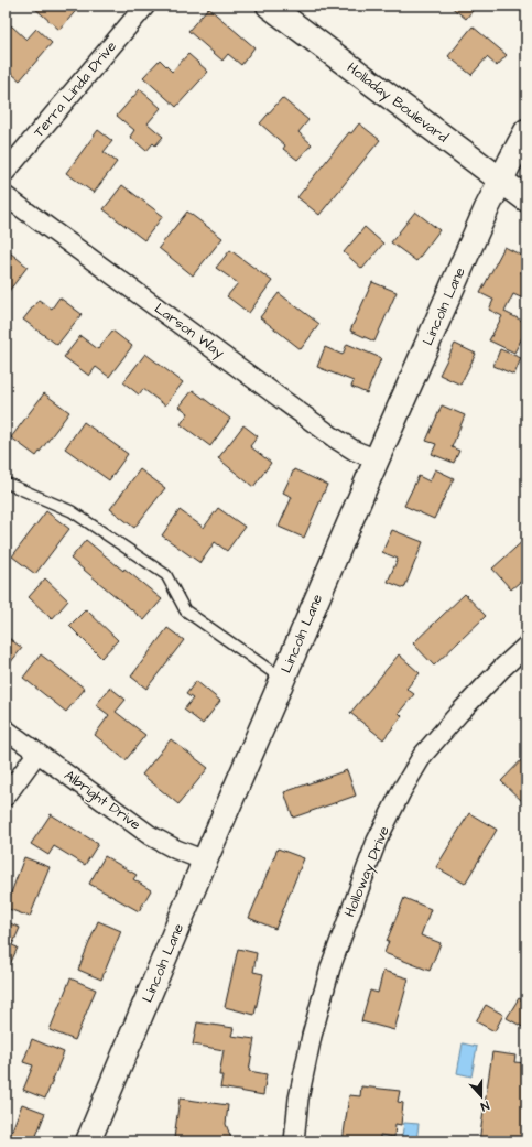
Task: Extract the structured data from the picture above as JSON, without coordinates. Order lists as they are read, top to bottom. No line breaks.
{"streets":{"street":["Terra Linda Drive","Holladay Boulevard","Lincoln Lane","Larson Way","Albright Drive","Holloway Drive"]},"crossings":[["Holladay Boulevard","Lincoln Lane"],["Lincoln Lane","Larson Way"],["Lincoln Lane","Albright Drive"]],"north":"bottom"}
